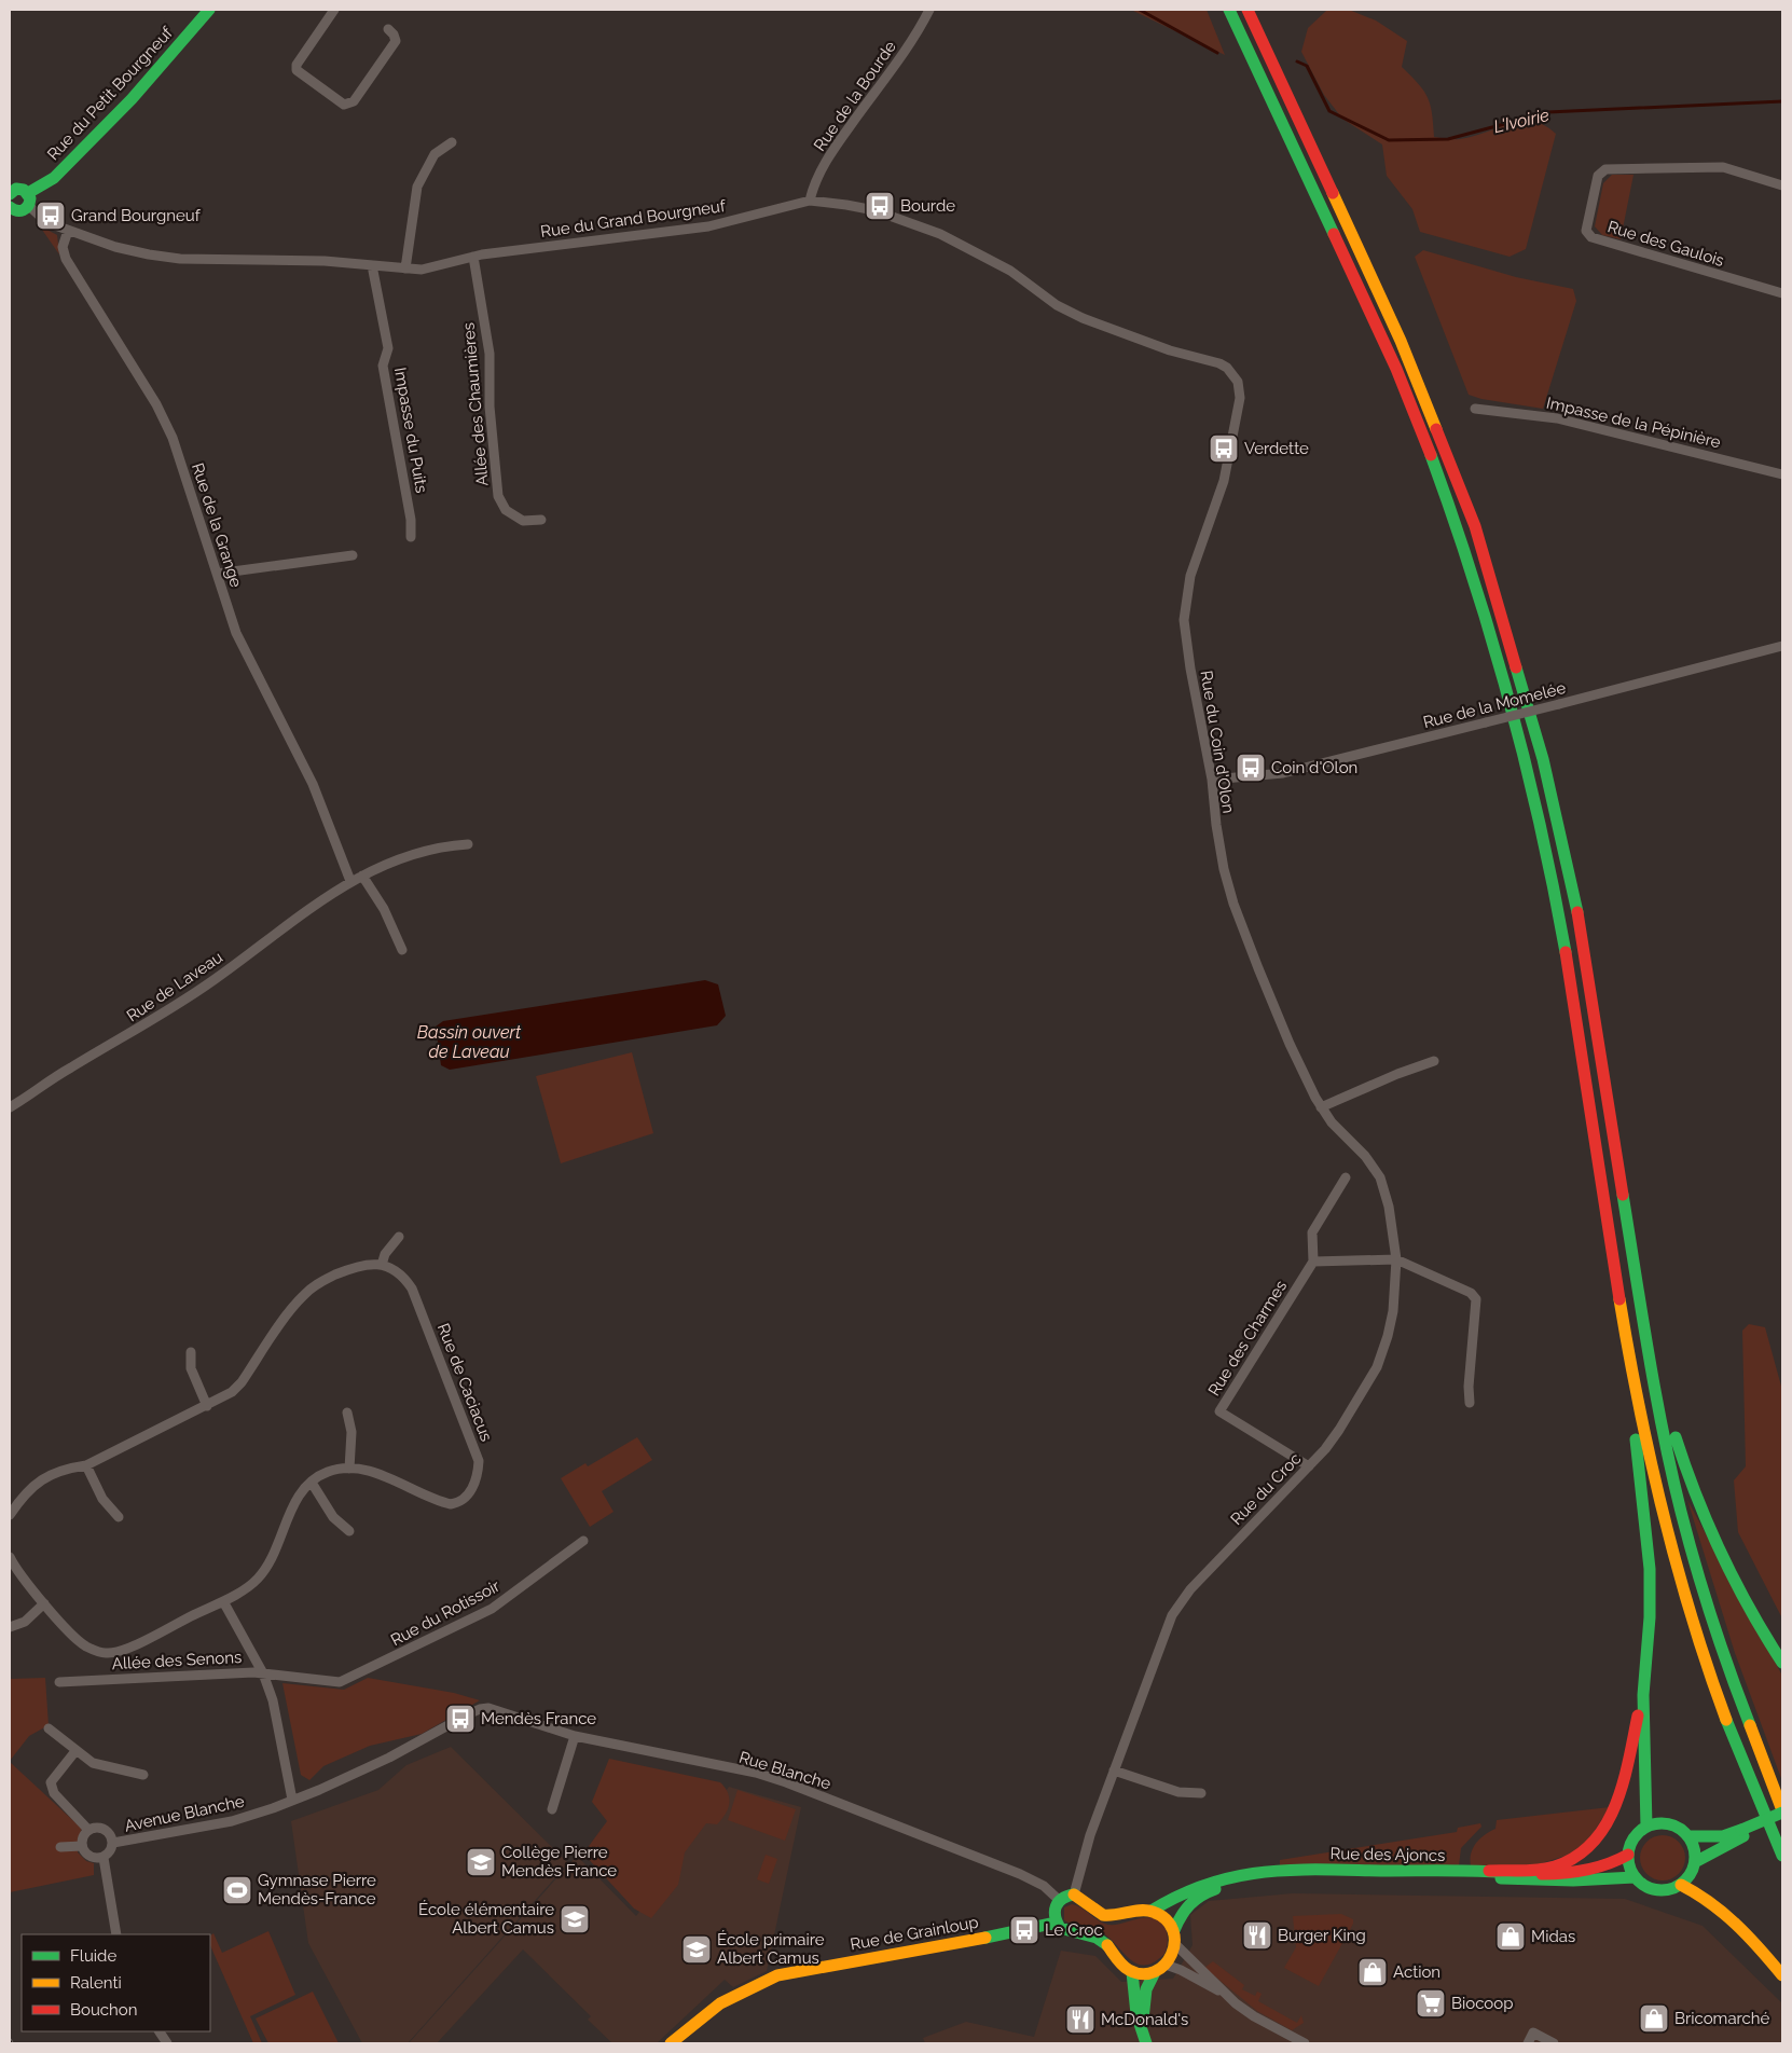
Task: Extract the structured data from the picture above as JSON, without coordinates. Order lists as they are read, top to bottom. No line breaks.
{"streets":{"main road":["Rue du Petit Bourgneuf","Rue des Ajoncs","Rue de Grainloup"],"street":["Rue de la Bourde","Rue du Grand Bourgneuf","Rue des Gaulois","Allée des Chaumières","Impasse de la Pépinière","Impasse du Puits","Rue de la Grange","Rue de la Momelée","Rue du Coin d'Olon","Rue de Laveau","Rue des Charmes","Rue de Caciacus","Rue du Croc","Rue du Rotissoir","Allée des Senons","Rue Blanche","Avenue Blanche"]},"crossings":[["Rue de la Bourde","Rue du Grand Bourgneuf"],["Rue du Grand Bourgneuf","Allée des Chaumières"],["Rue du Grand Bourgneuf","Impasse du Puits"],["Rue du Grand Bourgneuf","Rue de la Grange"],["Rue du Grand Bourgneuf","Rue du Coin d'Olon"],["Rue de la Grange","Rue de Laveau"],["Rue de la Momelée","Rue du Coin d'Olon"],["Rue du Coin d'Olon","Rue du Croc"],["Rue des Charmes","Rue du Croc"],["Rue du Rotissoir","Allée des Senons"],["Allée des Senons","Avenue Blanche"],["Rue Blanche","Avenue Blanche"]],"water":["L'Ivoirie","Bassin ouvert de Laveau"],"places":{"bus stop":["Bourde","Grand Bourgneuf","Verdette","Coin d'Olon","Mendès France","Le Croc"],"school or university":["Collège Pierre Mendès France","École élémentaire Albert Camus","École primaire Albert Camus"],"sports":["Gymnase Pierre Mendès-France"],"restaurant":["Burger King","McDonald's"],"shop":["Midas","Action","Bricomarché"],"supermarket":["Biocoop"]},"legend":["Fluide","Ralenti","Bouchon"]}
